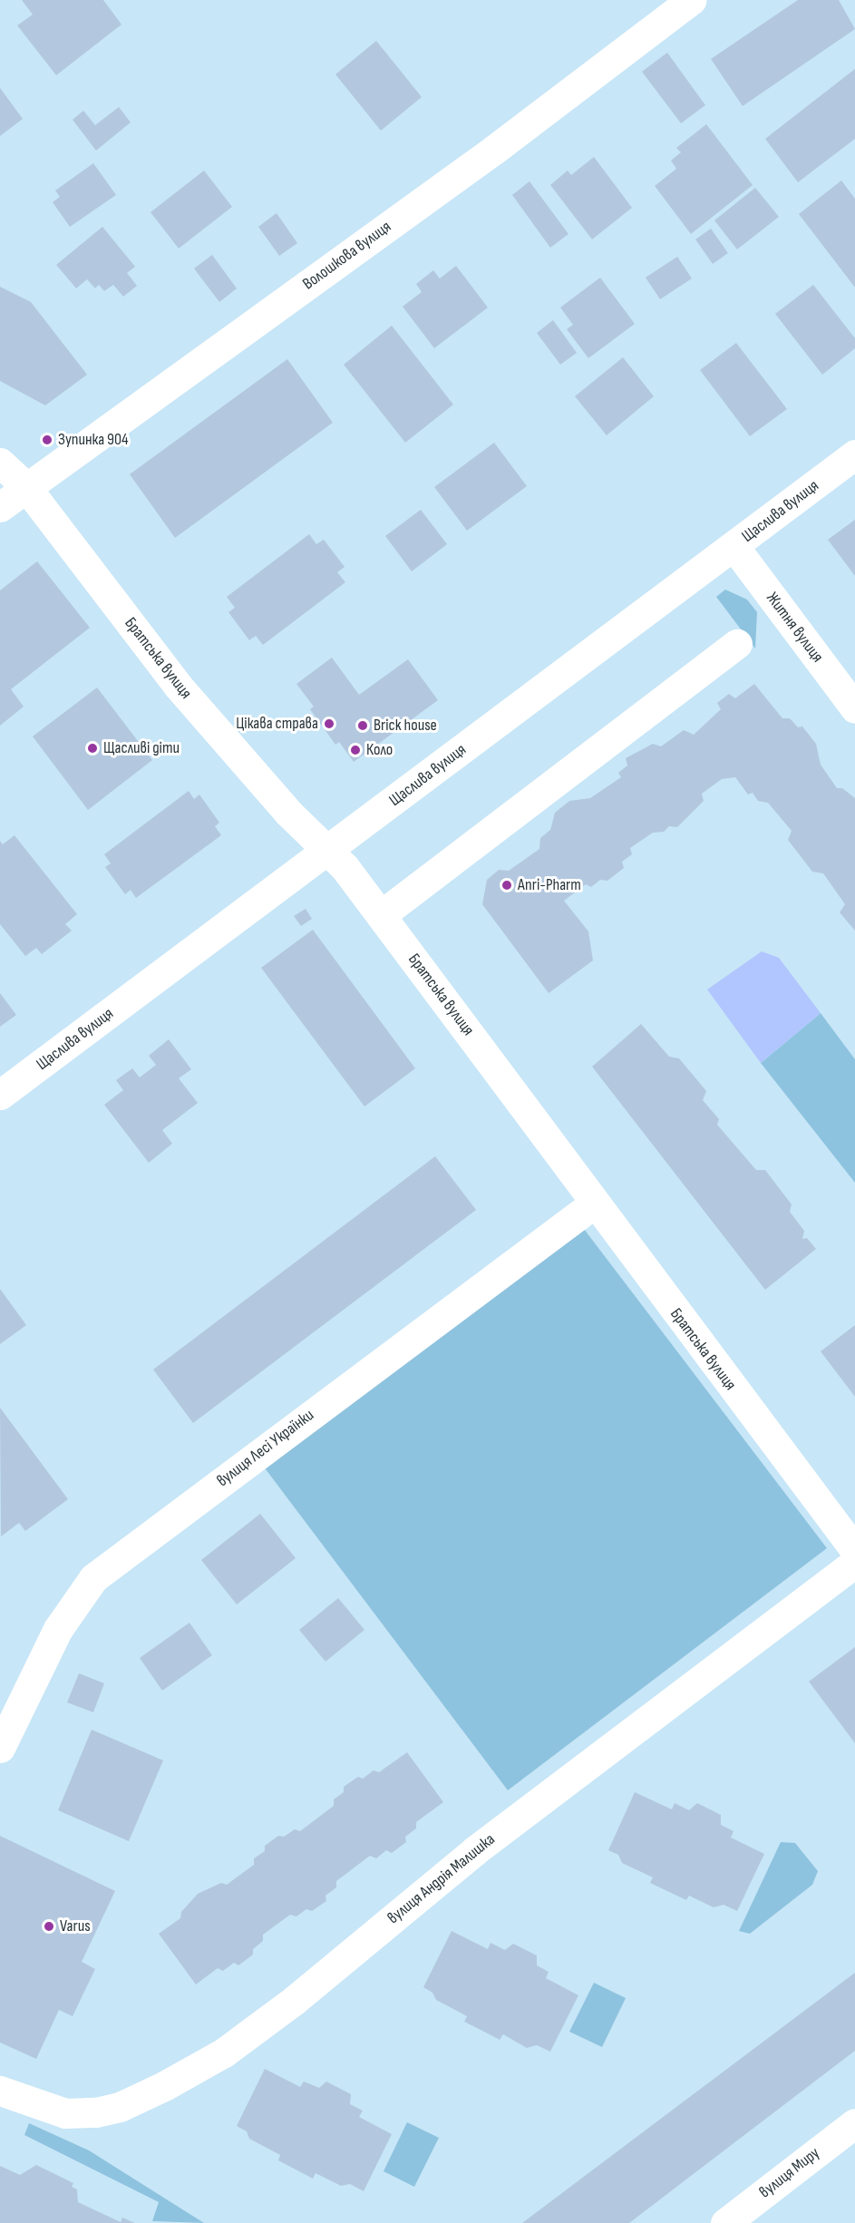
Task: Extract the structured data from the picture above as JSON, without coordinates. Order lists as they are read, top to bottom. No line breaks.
{"streets":{"street":["Волошкова вулиця","Щаслива вулиця","Житня вулиця","Братська вулиця","вулиця Лесі Українки","вулиця Андрія Малишка","вулиця Миру"]},"crossings":[["Волошкова вулиця","Братська вулиця"],["Щаслива вулиця","Житня вулиця"],["Щаслива вулиця","Братська вулиця"],["Братська вулиця","вулиця Лесі Українки"]],"places":["Зупинка 904","Цікава страва","Brick house","Щасливі діти","Коло","Anri-Pharm","Varus"]}
